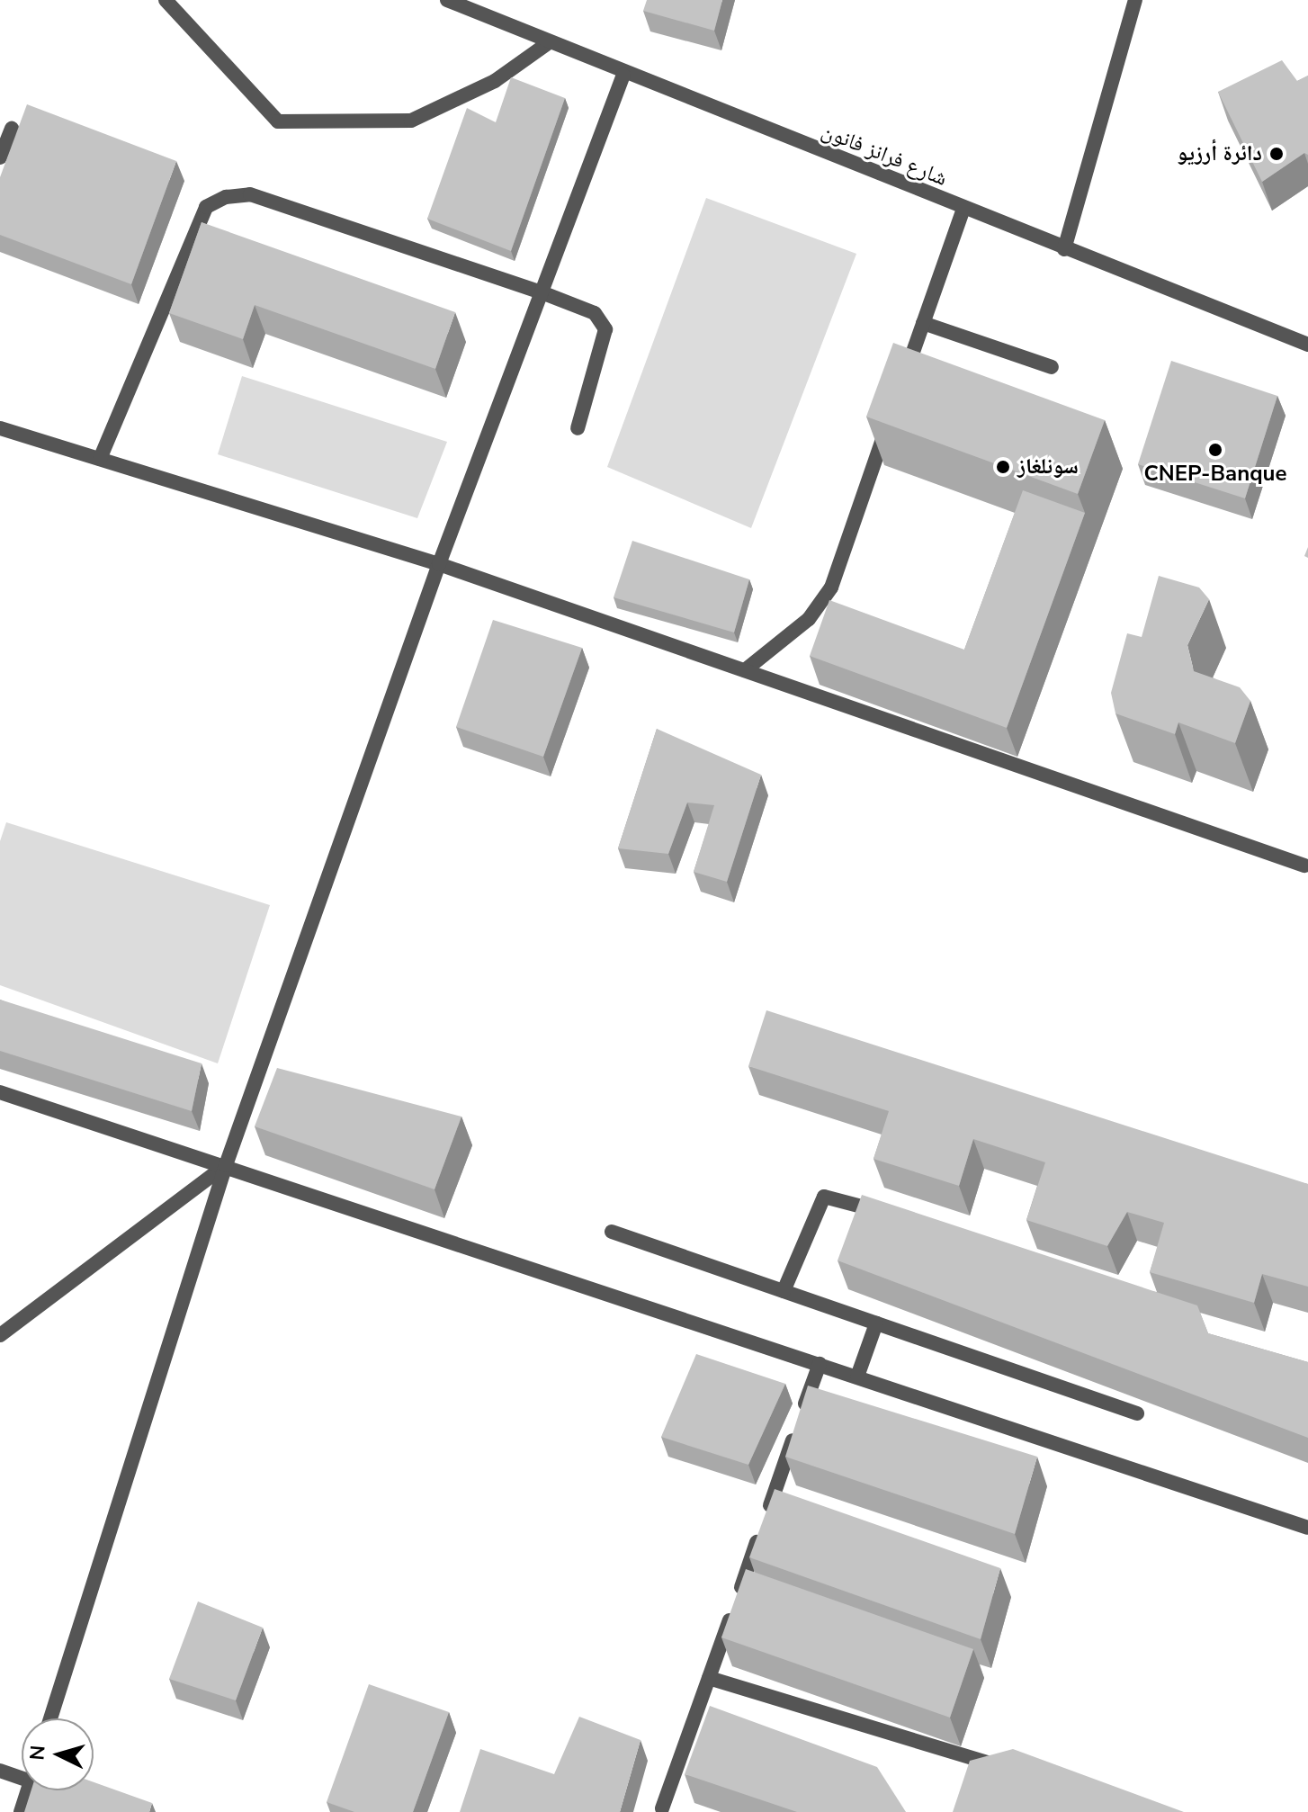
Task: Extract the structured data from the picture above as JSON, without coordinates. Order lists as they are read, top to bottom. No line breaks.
{"streets":{"street":["شارع فرانز فانون"]},"places":["دائرة أرزيو","CNEP-Banque","سونلغاز"],"north":"left"}
